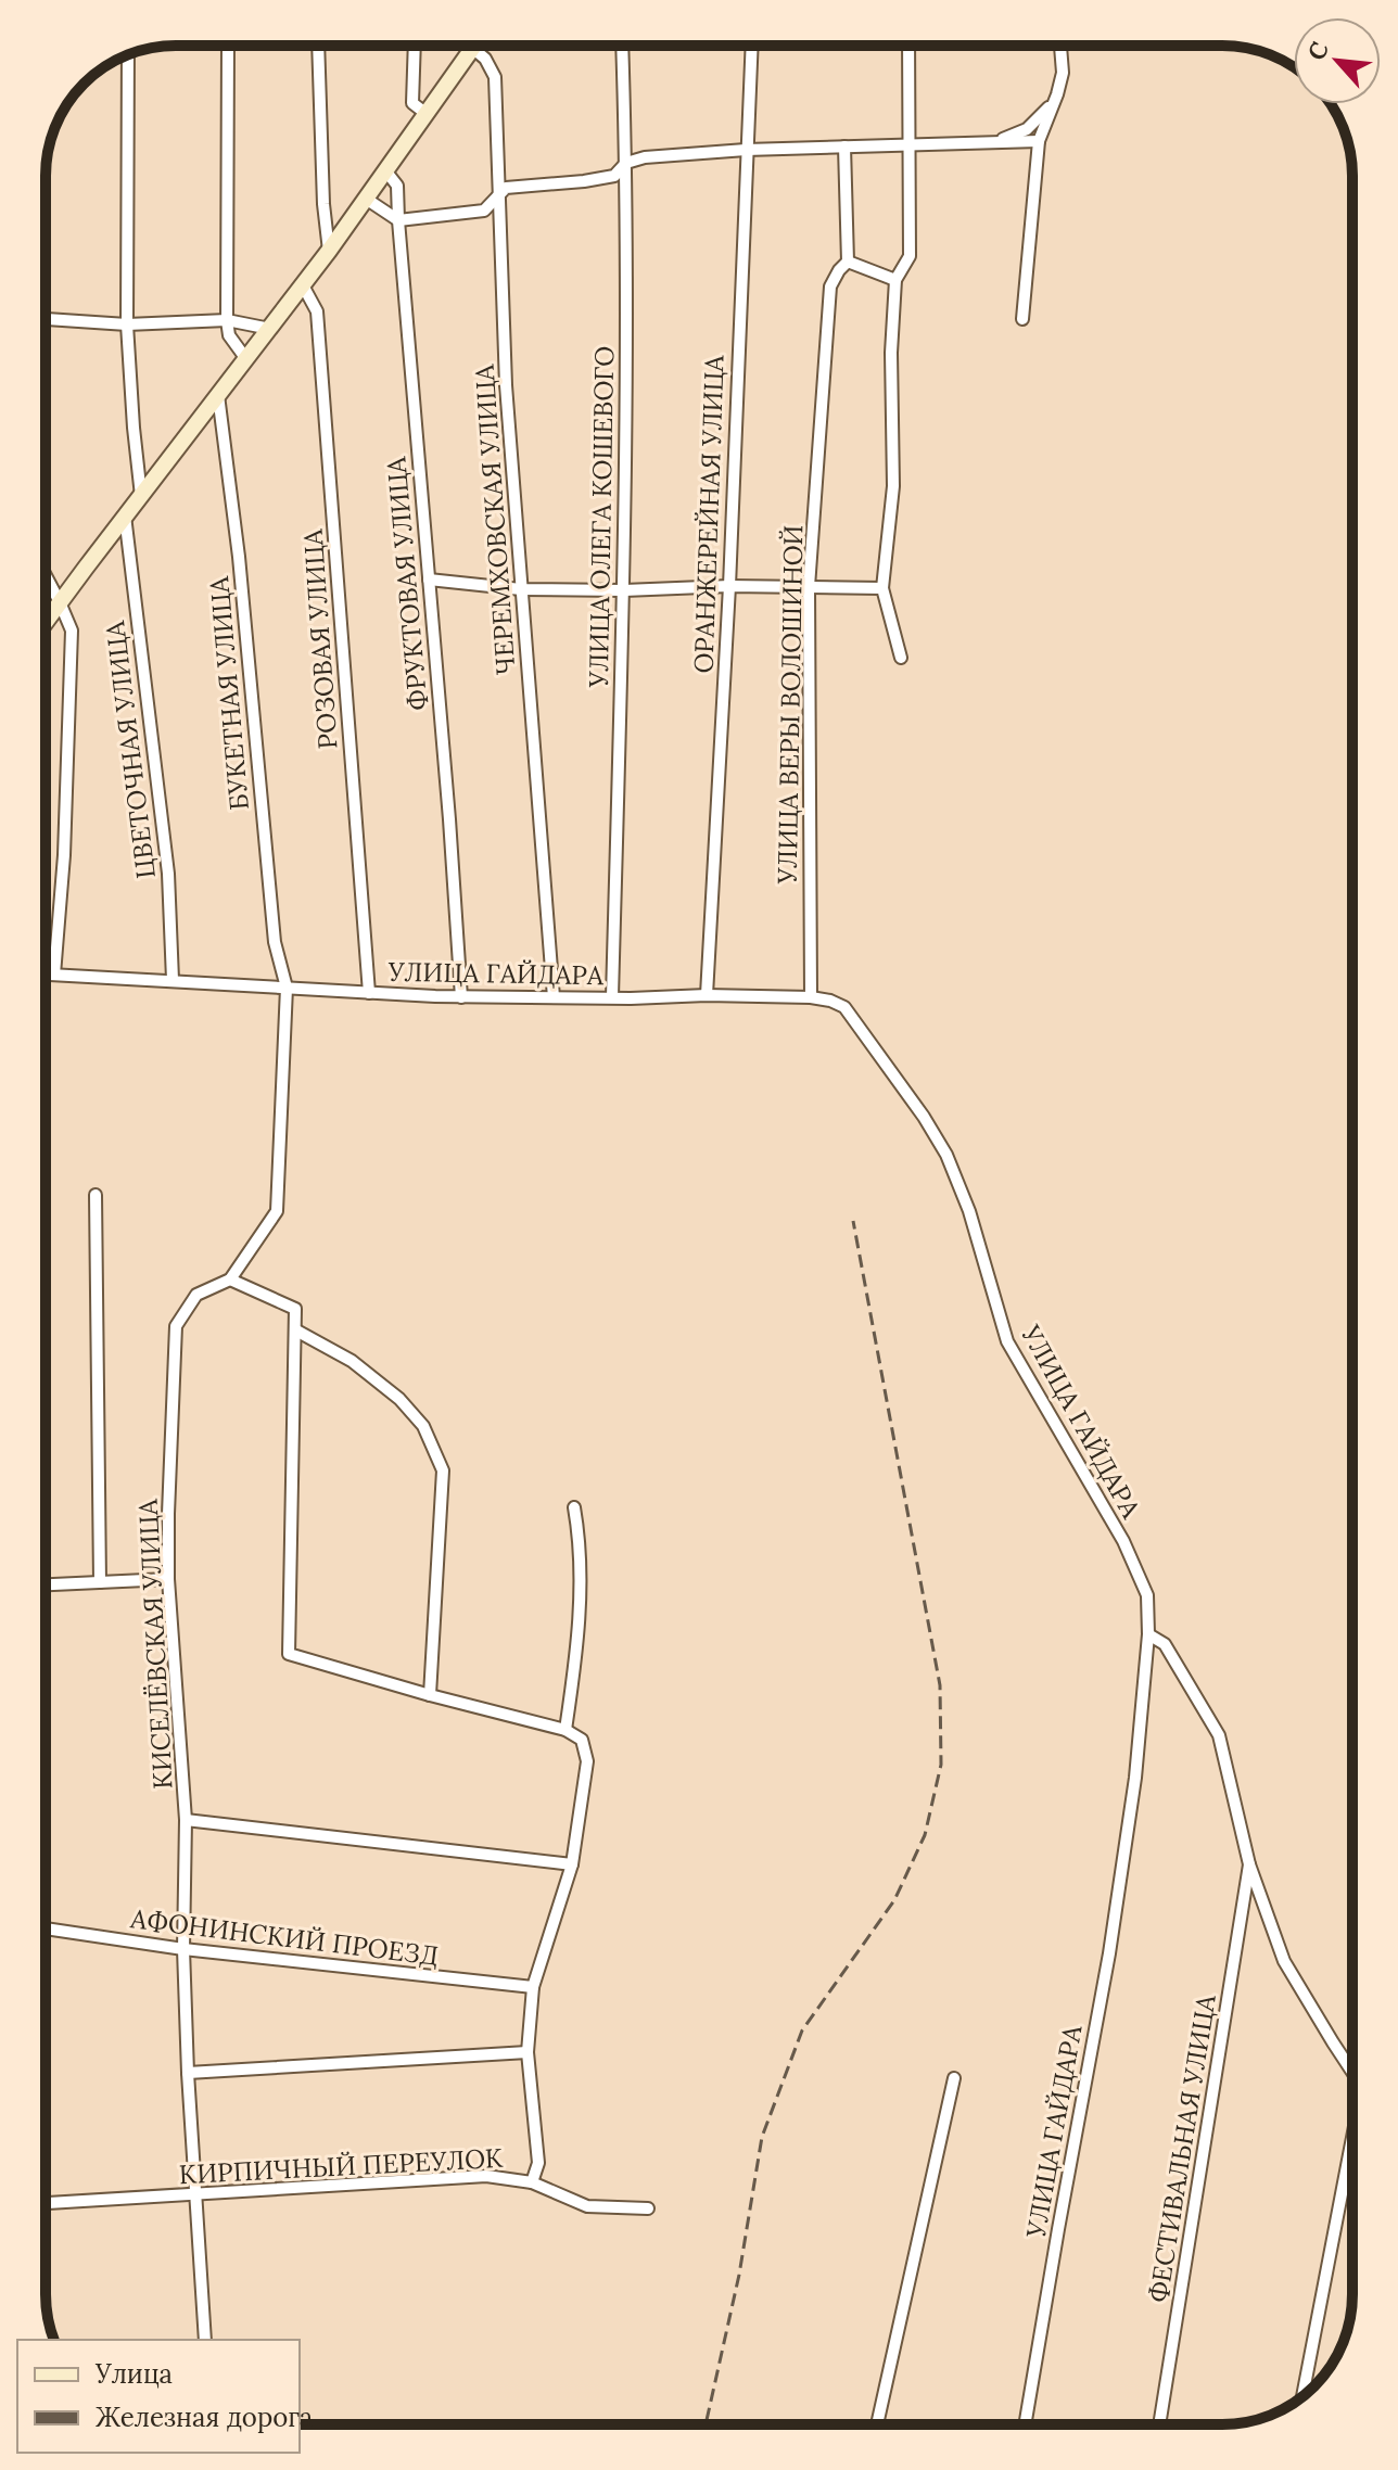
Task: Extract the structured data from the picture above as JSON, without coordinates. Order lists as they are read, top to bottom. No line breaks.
{"streets":{"street":["ОРАНЖЕРЕЙНАЯ УЛИЦА","УЛИЦА ОЛЕГА КОШЕВОГО","ЧЕРЕМХОВСКАЯ УЛИЦА","ФРУКТОВАЯ УЛИЦА","РОЗОВАЯ УЛИЦА","БУКЕТНАЯ УЛИЦА","УЛИЦА ВЕРЫ ВОЛОШИНОЙ","ЦВЕТОЧНАЯ УЛИЦА","УЛИЦА ГАЙДАРА","КИСЕЛЁВСКАЯ УЛИЦА","АФОНИНСКИЙ ПРОЕЗД","ФЕСТИВАЛЬНАЯ УЛИЦА","КИРПИЧНЫЙ ПЕРЕУЛОК"]},"crossings":[["ОРАНЖЕРЕЙНАЯ УЛИЦА","УЛИЦА ГАЙДАРА"],["УЛИЦА ОЛЕГА КОШЕВОГО","УЛИЦА ГАЙДАРА"],["ЧЕРЕМХОВСКАЯ УЛИЦА","УЛИЦА ГАЙДАРА"],["ФРУКТОВАЯ УЛИЦА","УЛИЦА ГАЙДАРА"],["РОЗОВАЯ УЛИЦА","УЛИЦА ГАЙДАРА"],["БУКЕТНАЯ УЛИЦА","УЛИЦА ГАЙДАРА"],["БУКЕТНАЯ УЛИЦА","КИСЕЛЁВСКАЯ УЛИЦА"],["УЛИЦА ВЕРЫ ВОЛОШИНОЙ","УЛИЦА ГАЙДАРА"],["ЦВЕТОЧНАЯ УЛИЦА","УЛИЦА ГАЙДАРА"],["УЛИЦА ГАЙДАРА","КИСЕЛЁВСКАЯ УЛИЦА"],["КИСЕЛЁВСКАЯ УЛИЦА","АФОНИНСКИЙ ПРОЕЗД"],["КИСЕЛЁВСКАЯ УЛИЦА","КИРПИЧНЫЙ ПЕРЕУЛОК"]],"legend":["Улица","Железная дорога"],"north":"top left"}
